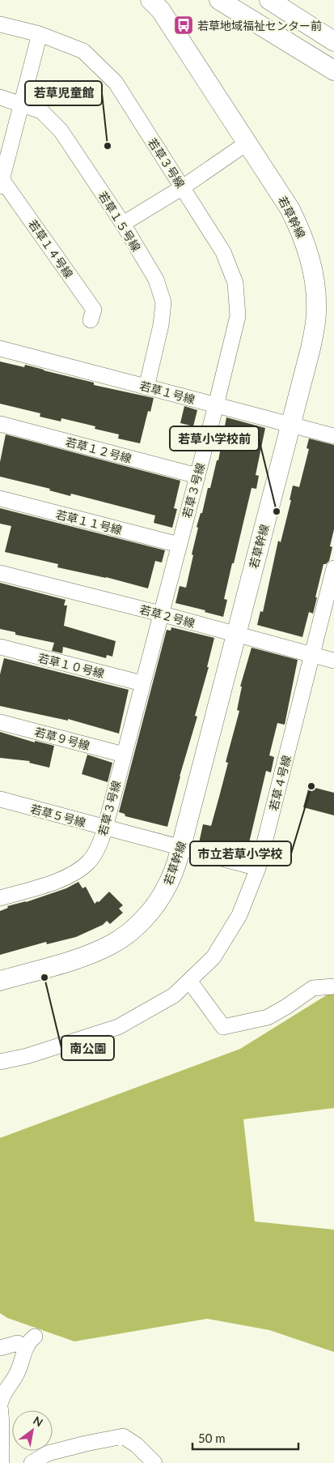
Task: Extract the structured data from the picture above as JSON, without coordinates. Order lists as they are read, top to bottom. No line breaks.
{"streets":{"street":["若草３号線","若草幹線","若草１５号線","若草１４号線","若草１号線","若草１２号線","若草１１号線","若草２号線","若草１０号線","若草９号線","若草４号線","若草５号線"]},"crossings":[["若草３号線","若草１号線"],["若草３号線","若草１２号線"],["若草３号線","若草１１号線"],["若草３号線","若草２号線"],["若草３号線","若草１０号線"],["若草３号線","若草９号線"],["若草３号線","若草５号線"],["若草幹線","若草１号線"],["若草幹線","若草２号線"],["若草幹線","若草５号線"],["若草１５号線","若草１号線"],["若草２号線","若草４号線"],["若草４号線","若草５号線"]],"places":{"bus stop":["若草地域福祉センター前"],"other":["若草児童館","若草小学校前","市立若草小学校","南公園"]},"scale_bar":"50 m","north":"top right"}
